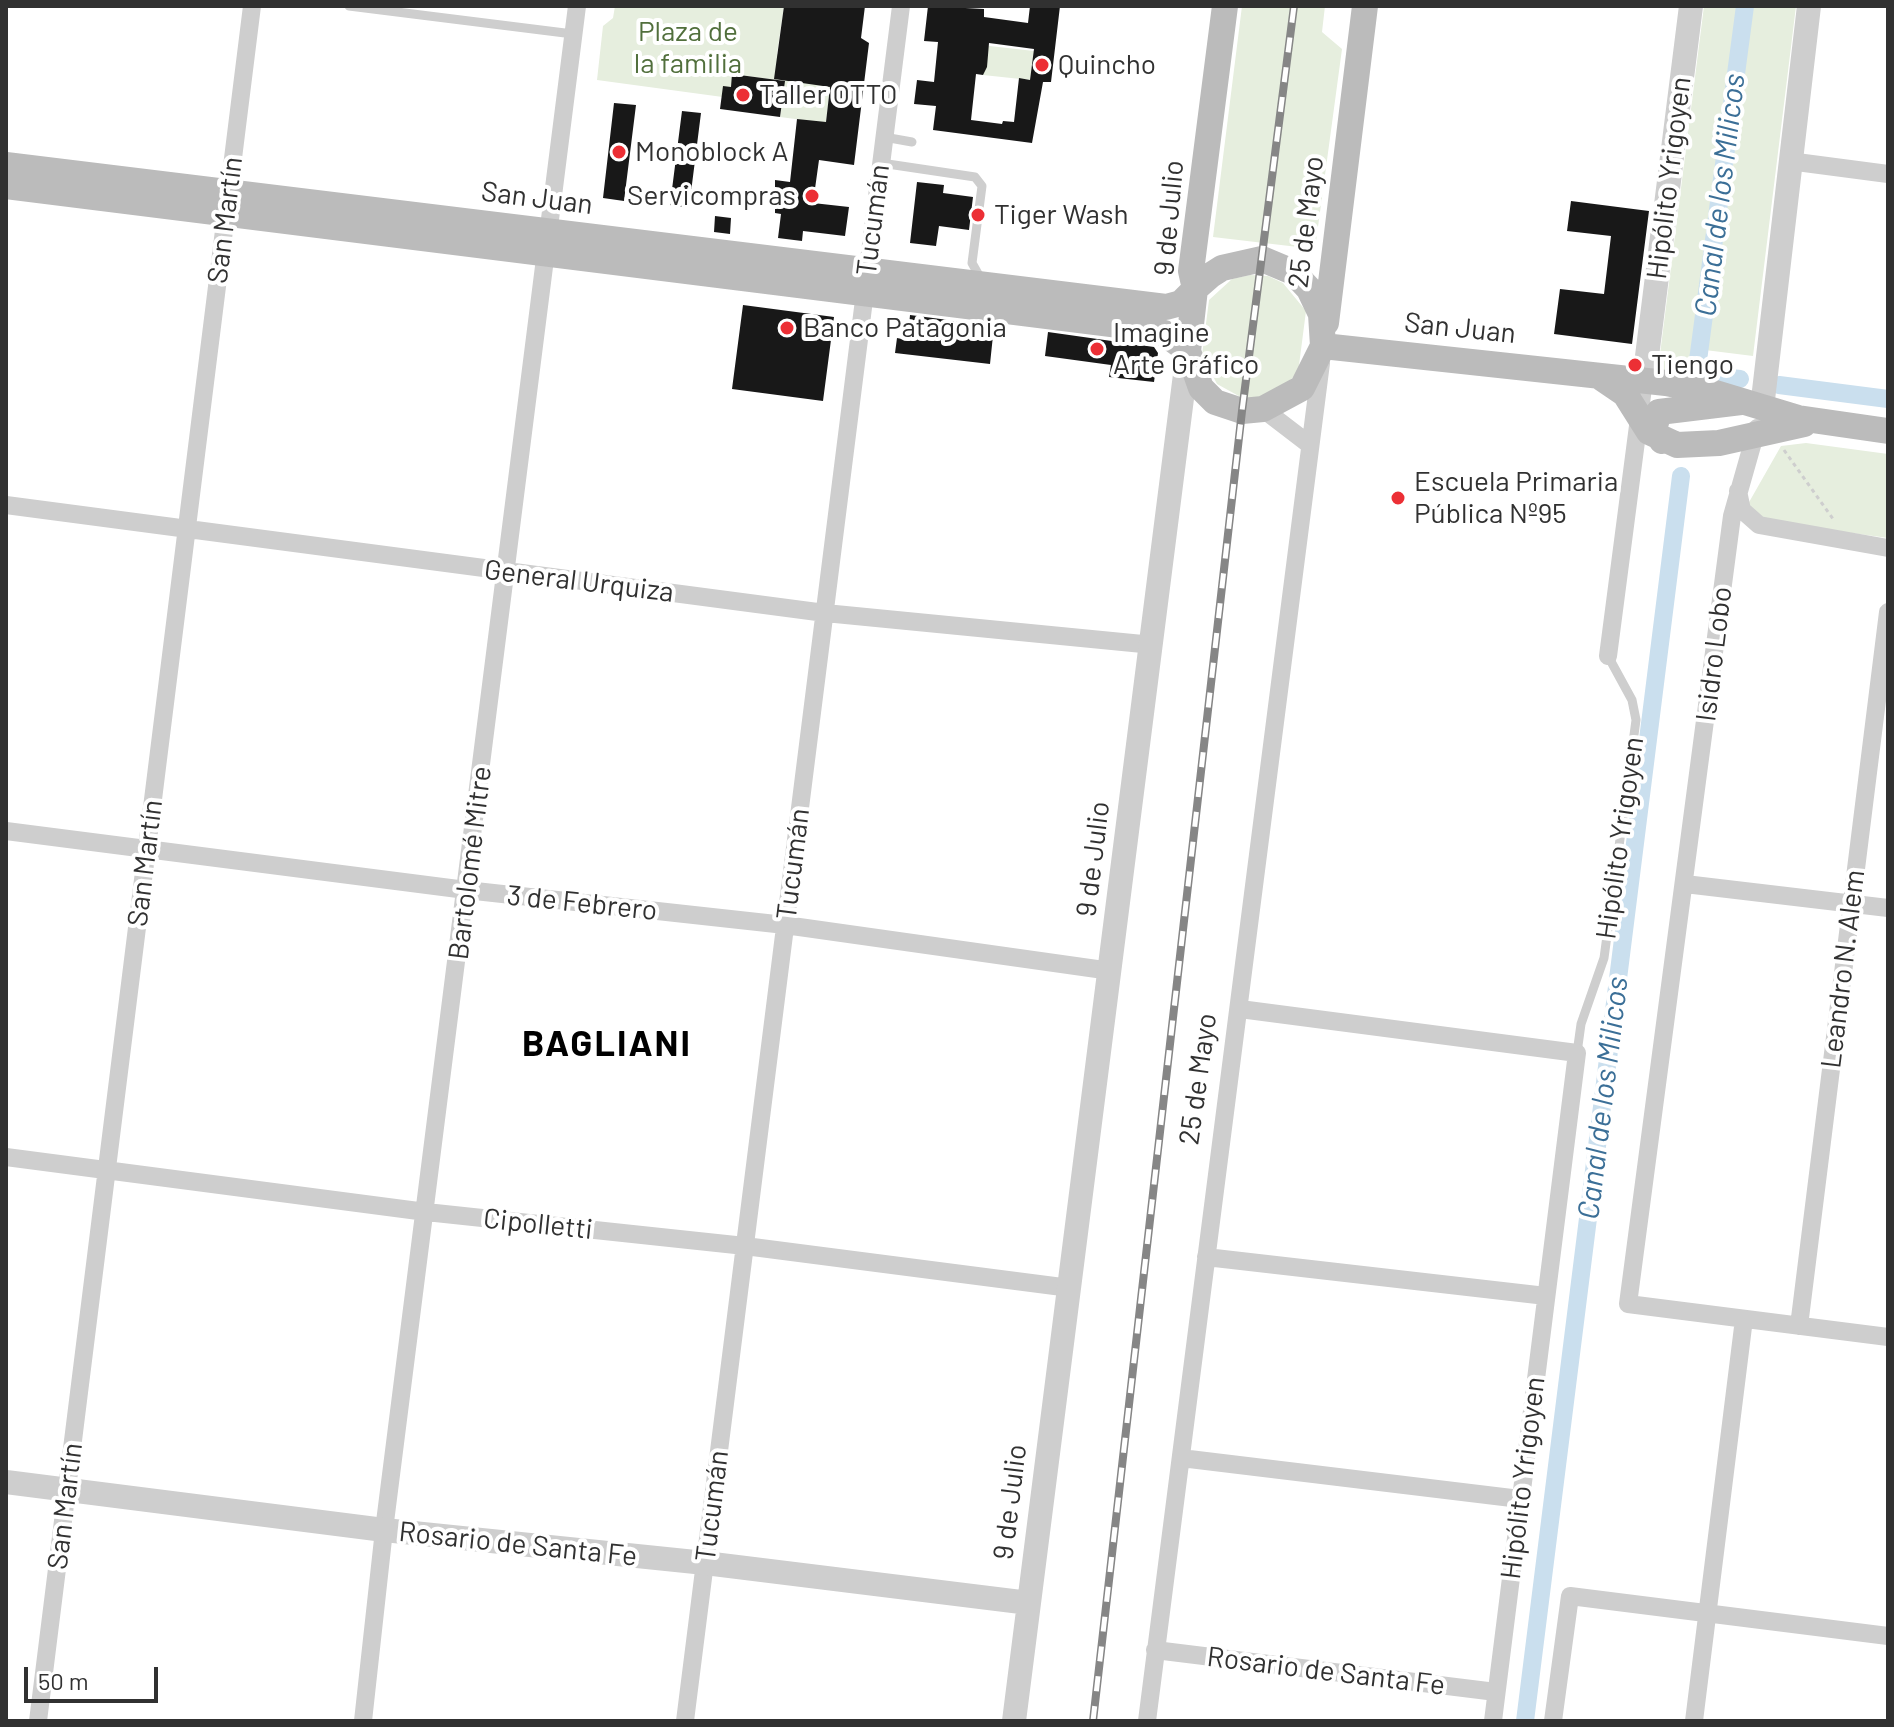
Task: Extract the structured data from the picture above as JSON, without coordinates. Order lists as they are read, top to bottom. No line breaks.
{"streets":{"main road":["San Juan","9 de Julio","25 de Mayo"],"street":["Hipólito Yrigoyen","San Martín","Tucumán","General Urquiza","Isidro Lobo","Bartolomé Mitre","3 de Febrero","Leandro N. Alem","Cipolletti","Rosario de Santa Fe"]},"crossings":[["Hipólito Yrigoyen","San Juan"],["Hipólito Yrigoyen","Rosario de Santa Fe"],["San Juan","9 de Julio"],["San Juan","San Martín"],["San Juan","Tucumán"],["San Juan","25 de Mayo"],["San Juan","Isidro Lobo"],["San Juan","Bartolomé Mitre"],["9 de Julio","25 de Mayo"],["9 de Julio","General Urquiza"],["9 de Julio","3 de Febrero"],["9 de Julio","Cipolletti"],["9 de Julio","Rosario de Santa Fe"],["San Martín","General Urquiza"],["San Martín","3 de Febrero"],["San Martín","Cipolletti"],["San Martín","Rosario de Santa Fe"],["Tucumán","General Urquiza"],["Tucumán","3 de Febrero"],["Tucumán","Cipolletti"],["Tucumán","Rosario de Santa Fe"],["25 de Mayo","Rosario de Santa Fe"],["General Urquiza","Bartolomé Mitre"],["Bartolomé Mitre","3 de Febrero"],["Bartolomé Mitre","Cipolletti"],["Bartolomé Mitre","Rosario de Santa Fe"]],"districts":["BAGLIANI"],"water":["Canal de los Milicos"],"parks":["Plaza de la familia"],"places":["Quincho","Taller OTTO","Monoblock A","Servicompras","Tiger Wash","Banco Patagonia","Imagine Arte Gráfico","Tiengo","Escuela Primaria Pública Nº95"],"scale_bar":"50 m"}
